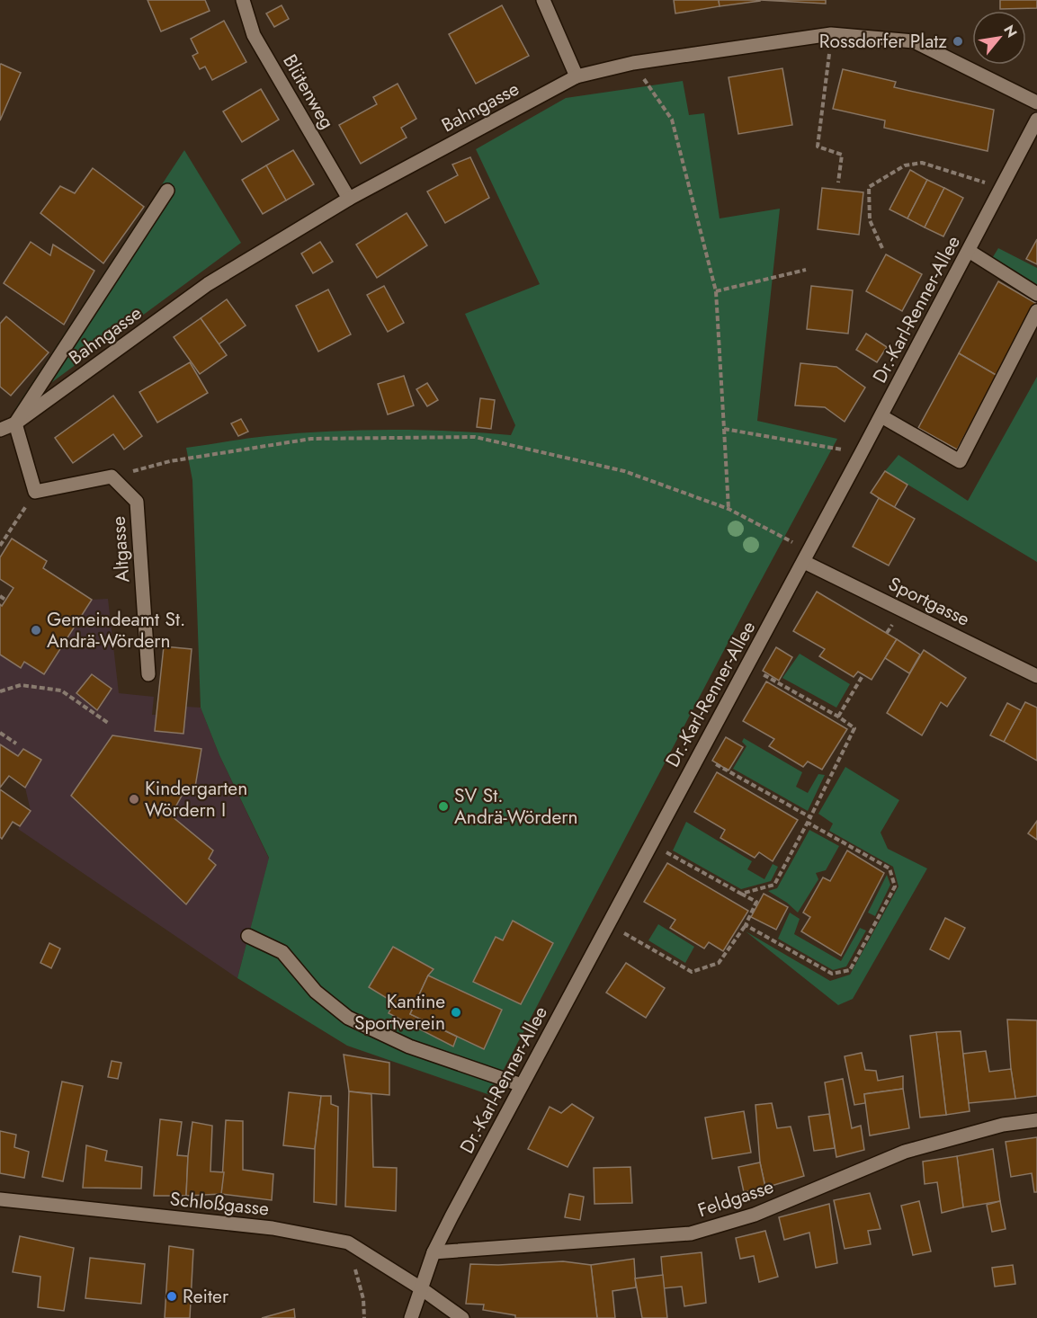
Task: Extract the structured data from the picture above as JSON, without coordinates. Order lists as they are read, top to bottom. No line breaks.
{"streets":{"street":["Blütenweg","Bahngasse","Dr.-Karl-Renner-Allee","Altgasse","Sportgasse","Feldgasse","Schloßgasse"]},"crossings":[["Blütenweg","Bahngasse"],["Dr.-Karl-Renner-Allee","Sportgasse"],["Dr.-Karl-Renner-Allee","Feldgasse"],["Dr.-Karl-Renner-Allee","Schloßgasse"]],"places":["Rossdorfer Platz","Gemeindeamt St. Andrä-Wördern","Kindergarten Wördern I","SV St. Andrä-Wördern","Kantine Sportverein","Reiter"],"north":"top right"}
